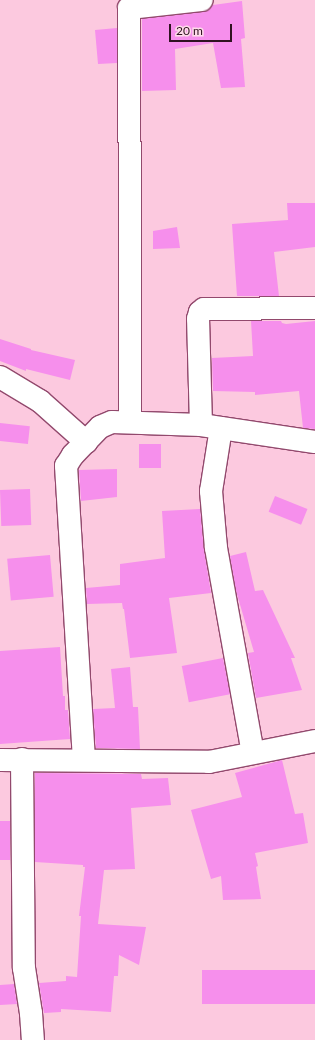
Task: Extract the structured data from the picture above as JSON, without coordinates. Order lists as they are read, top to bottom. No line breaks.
{"scale_bar":"20 m"}
